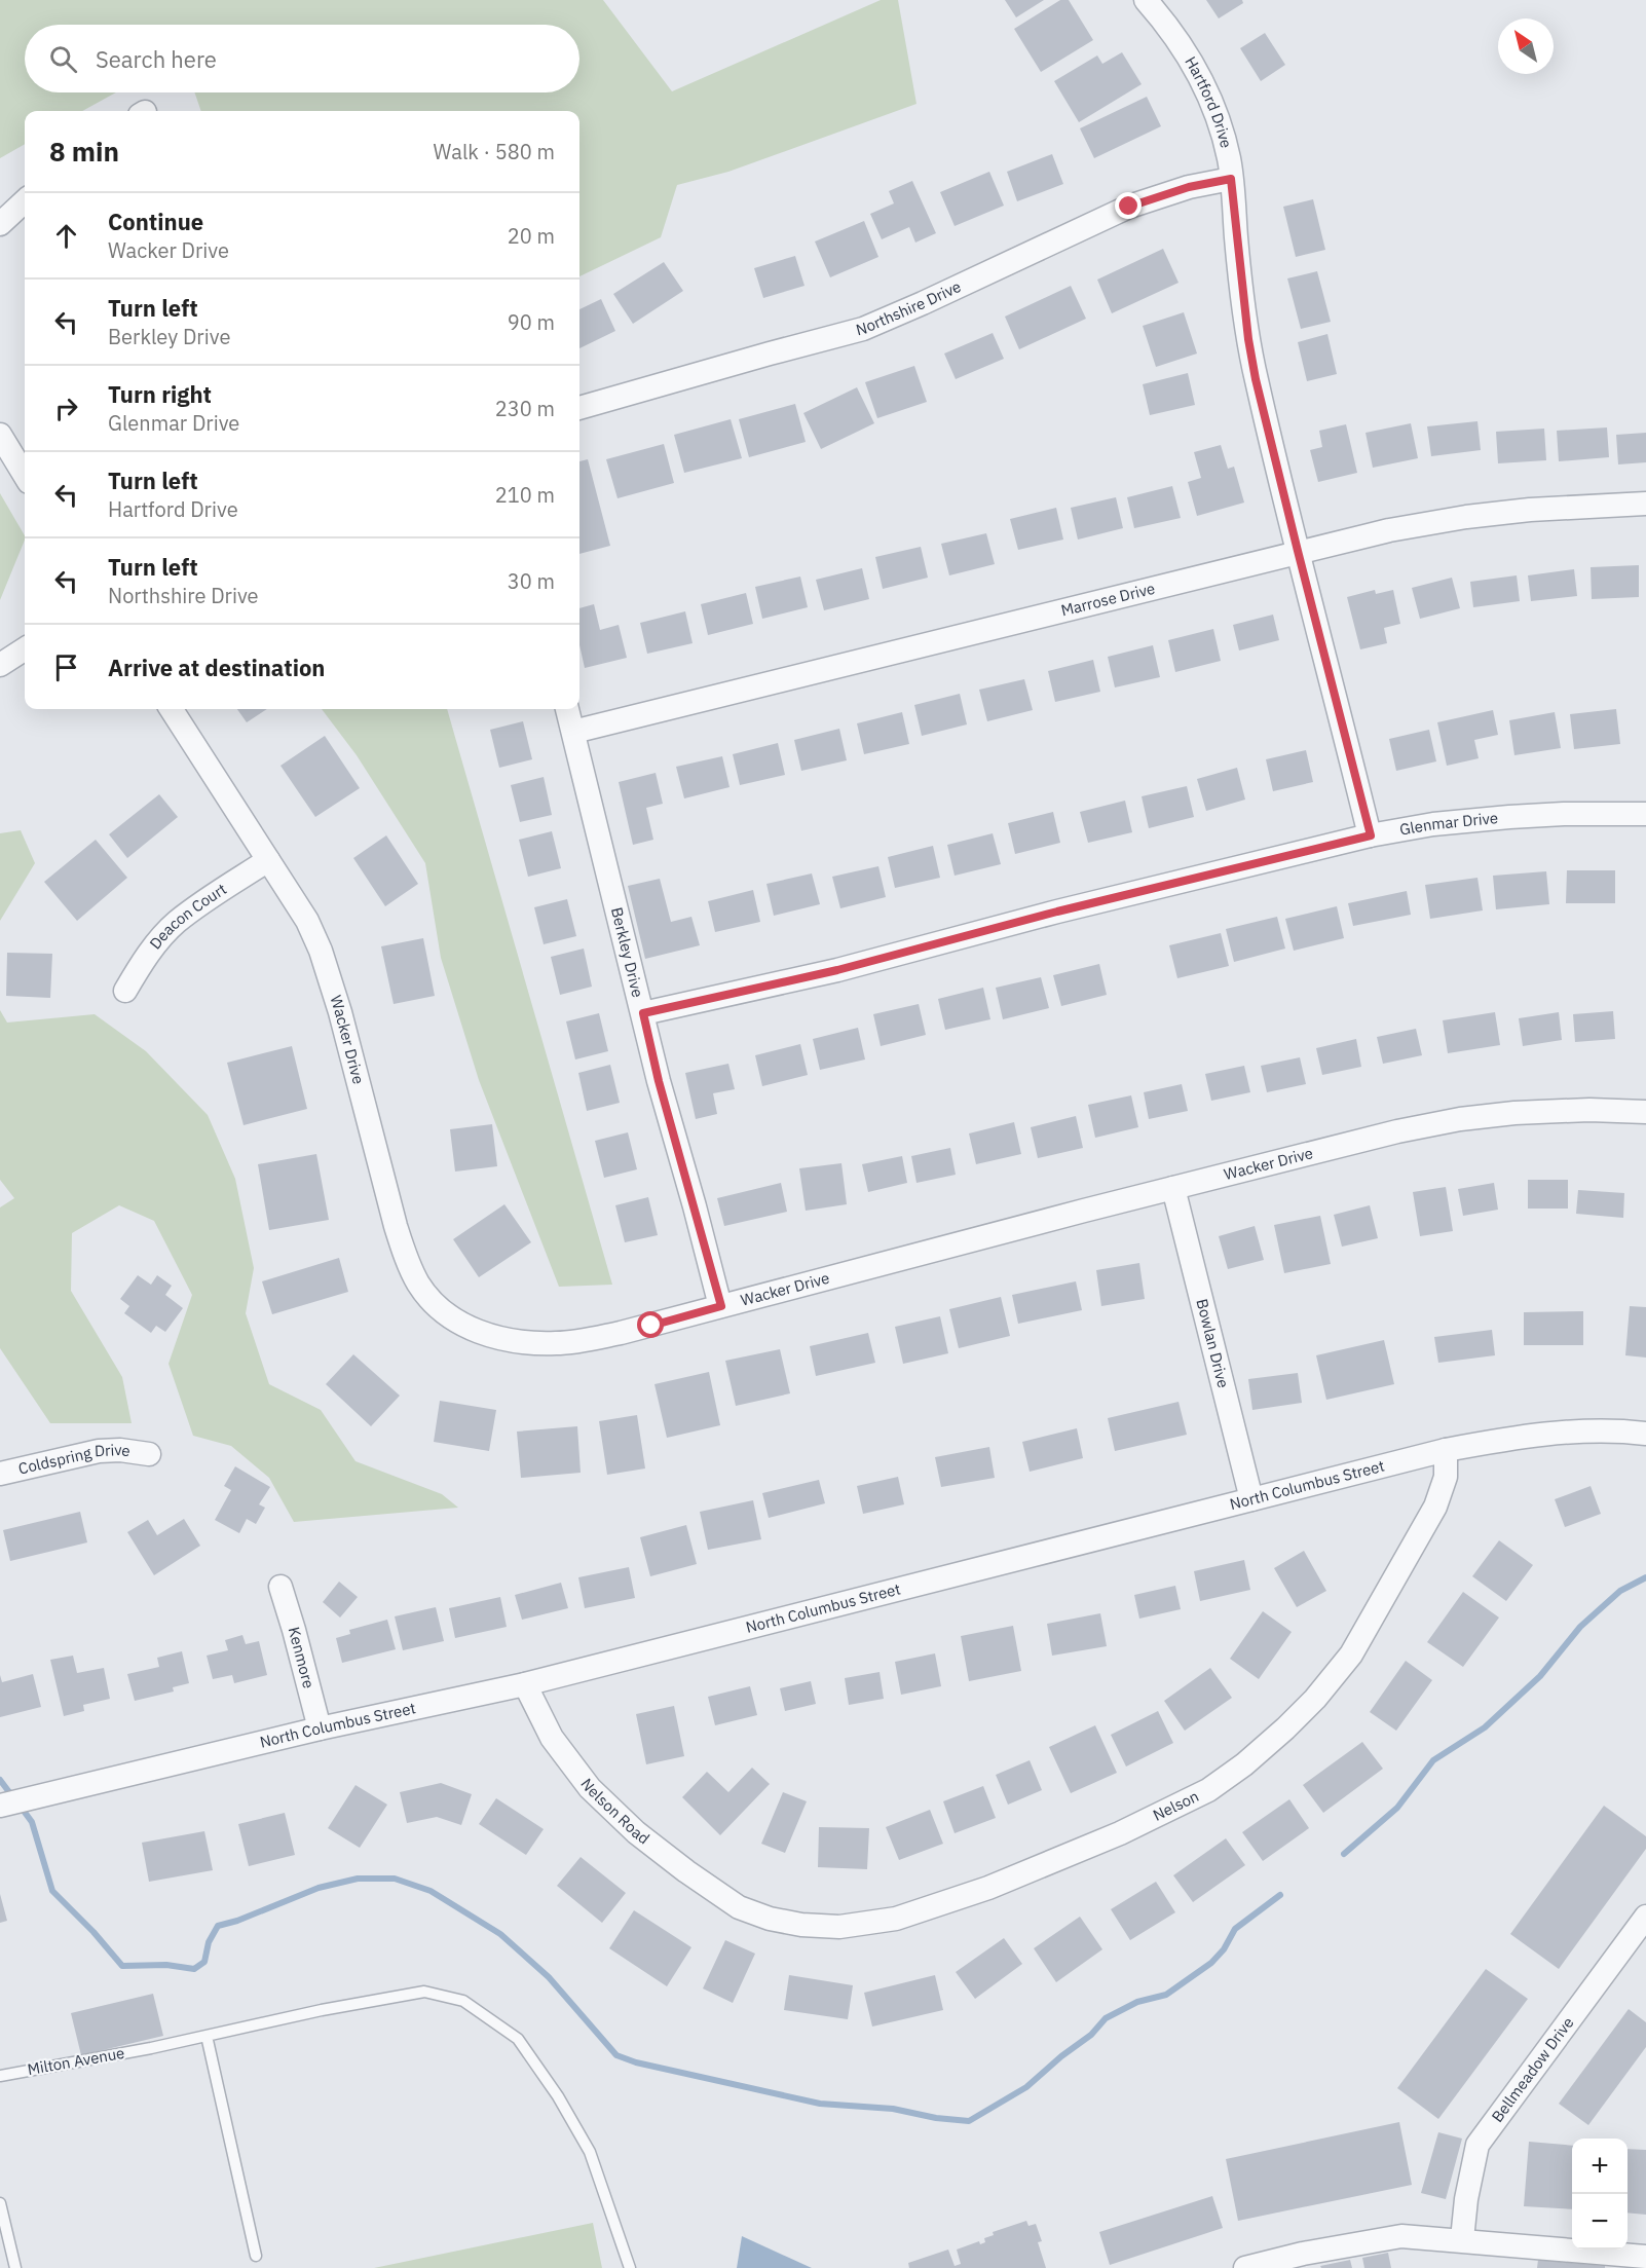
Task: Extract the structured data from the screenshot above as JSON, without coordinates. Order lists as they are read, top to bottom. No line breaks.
{"streets":{"street":["Hartford Drive","Northshire Drive","Marrose Drive","Glenmar Drive","Deacon Court","Berkley Drive","Wacker Drive","Bowlan Drive","Coldspring Drive","North Columbus Street","Kenmore","Nelson","Nelson Road","Bellmeadow Drive"],"lane":["Milton Avenue"]},"crossings":[["Hartford Drive","Northshire Drive"],["Hartford Drive","Marrose Drive"],["Hartford Drive","Glenmar Drive"],["Marrose Drive","Berkley Drive"],["Glenmar Drive","Berkley Drive"],["Deacon Court","Wacker Drive"],["Berkley Drive","Wacker Drive"],["Wacker Drive","Bowlan Drive"],["Bowlan Drive","North Columbus Street"],["North Columbus Street","Kenmore"],["North Columbus Street","Nelson"],["North Columbus Street","Nelson Road"],["Nelson","Nelson Road"]],"north":"top left","page":{"search":"Search here","heading":["8 min","Walk · 580 m"],"list":[["Continue","Wacker Drive","20 m"],["Turn left","Berkley Drive","90 m"],["Turn right","Glenmar Drive","230 m"],["Turn left","Hartford Drive","210 m"],["Turn left","Northshire Drive","30 m"],"Arrive at destination"],"map_buttons":["+","−"]}}
